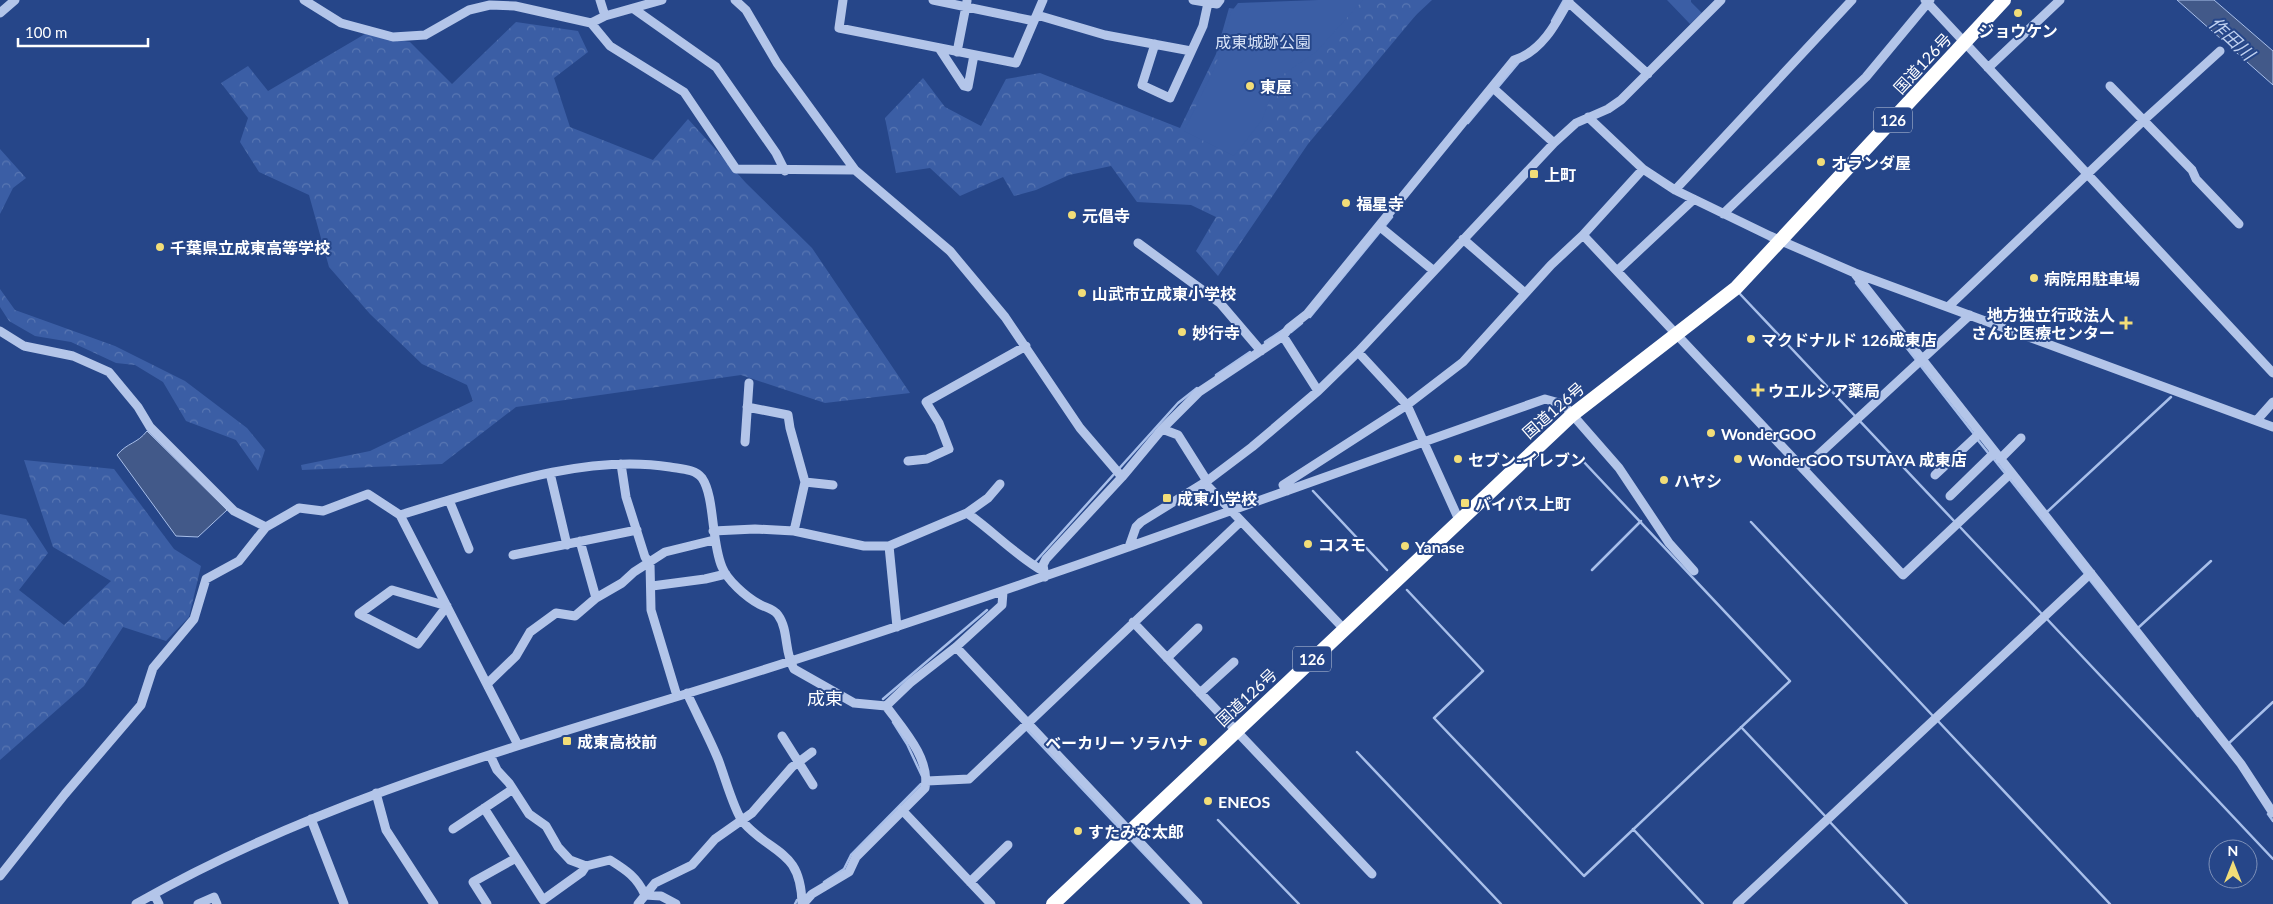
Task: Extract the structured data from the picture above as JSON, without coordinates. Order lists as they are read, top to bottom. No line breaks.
{"streets":{"highway":["国道126号","126"]},"districts":["成東"],"water":["作田川"],"parks":["成東城跡公園"],"places":{"other":["ジョウケン","東屋","オランダ屋","福星寺","元倡寺","千葉県立成東高等学校","病院用駐車場","山武市立成東小学校","妙行寺","マクドナルド 126成東店","WonderGOO","セブン-イレブン","WonderGOO TSUTAYA 成東店","ハヤシ","コスモ","Yanase","ベーカリー ソラハナ","ENEOS","すたみな太郎"],"transit":["上町","成東小学校","バイパス上町","成東高校前"],"health":["地方独立行政法人 さんむ医療センター","ウエルシア薬局"]},"scale_bar":"100 m","north":"top"}
